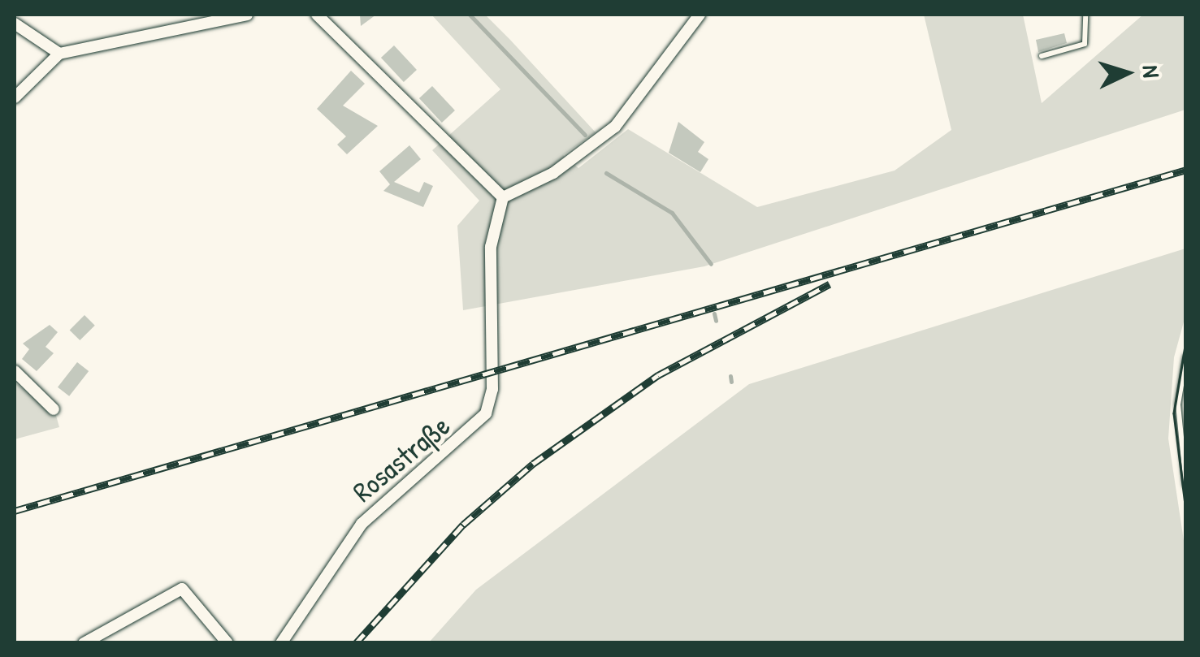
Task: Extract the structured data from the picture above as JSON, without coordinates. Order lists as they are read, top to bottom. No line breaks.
{"streets":{"street":["Rosastraße"]},"north":"right"}
